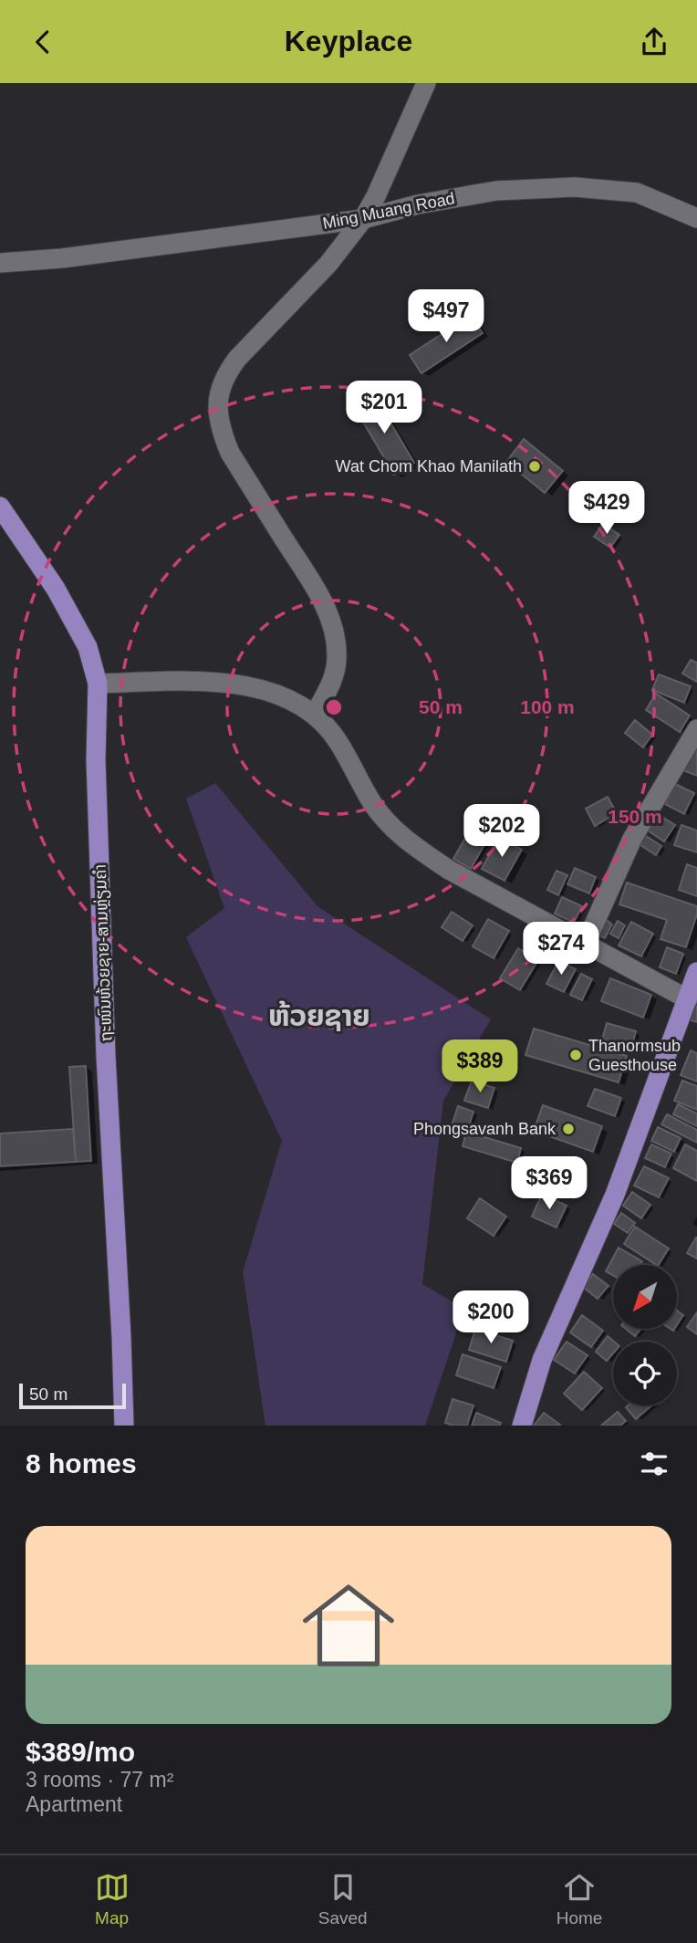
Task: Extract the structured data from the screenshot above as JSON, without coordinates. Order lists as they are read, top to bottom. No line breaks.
{"streets":{"main road":["ຖະໜົນຫ້ວຍຊາຍ-ສາມຫຼ່ຽມຄຳ"],"street":["Ming Muang Road"]},"districts":["ຫ້ວຍຊາຍ"],"places":["Wat Chom Khao Manilath","Thanormsub Guesthouse","Phongsavanh Bank"],"scale_bar":"50 m","north":"bottom left","page":{"header":"Keyplace","price":["$497","$201","$429","$202","$274","$389","$369","$200"],"scale":"50 m","heading":"8 homes","list":[{"name":"$389/mo","note":"3 rooms · 77 m² · Apartment"}],"tabs":["Map","Saved","Home"]},"rings":["50 m","100 m","150 m"]}
